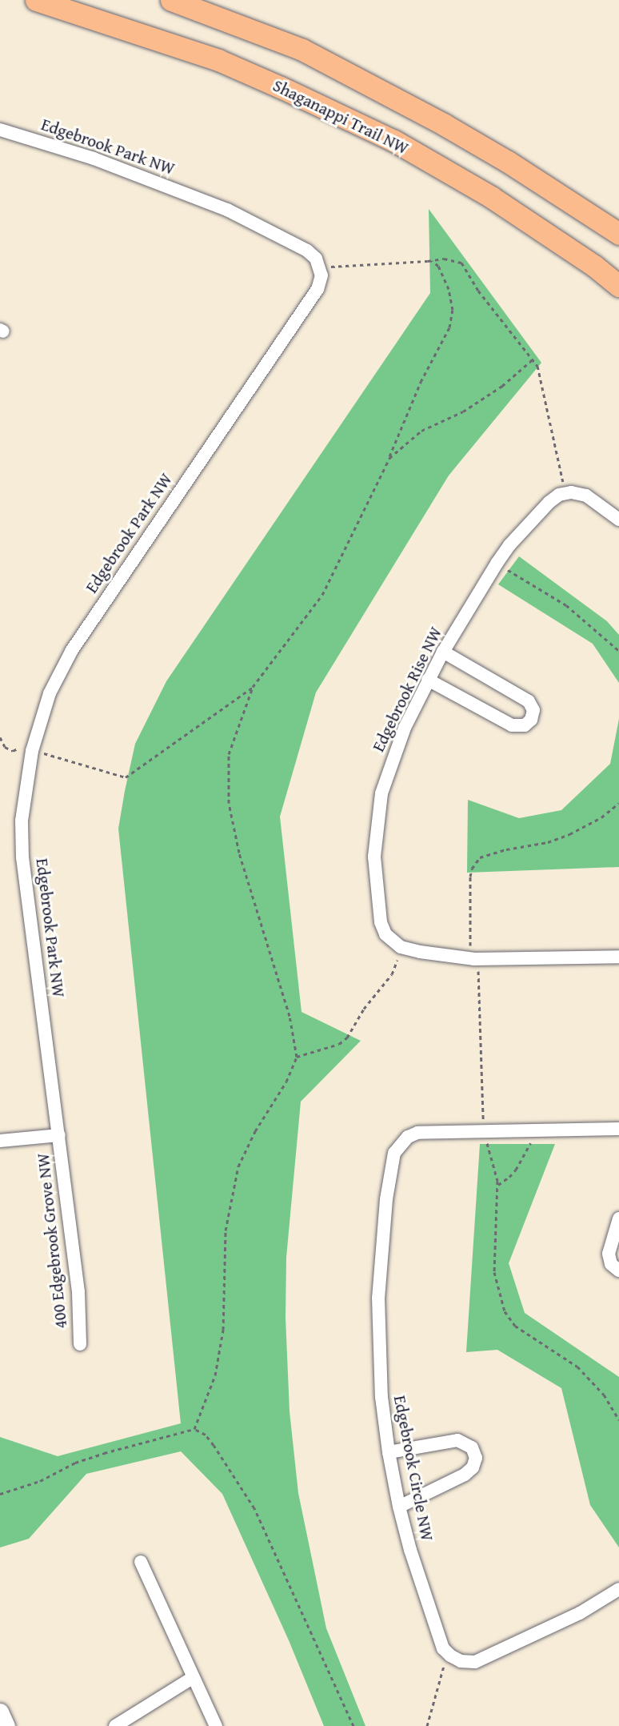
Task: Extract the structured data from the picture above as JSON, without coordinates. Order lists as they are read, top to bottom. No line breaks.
{"streets":{"main road":["Shaganappi Trail NW"],"street":["Edgebrook Park NW","Edgebrook Rise NW","400 Edgebrook Grove NW","Edgebrook Circle NW"]},"crossings":[["Edgebrook Park NW","400 Edgebrook Grove NW"]]}
